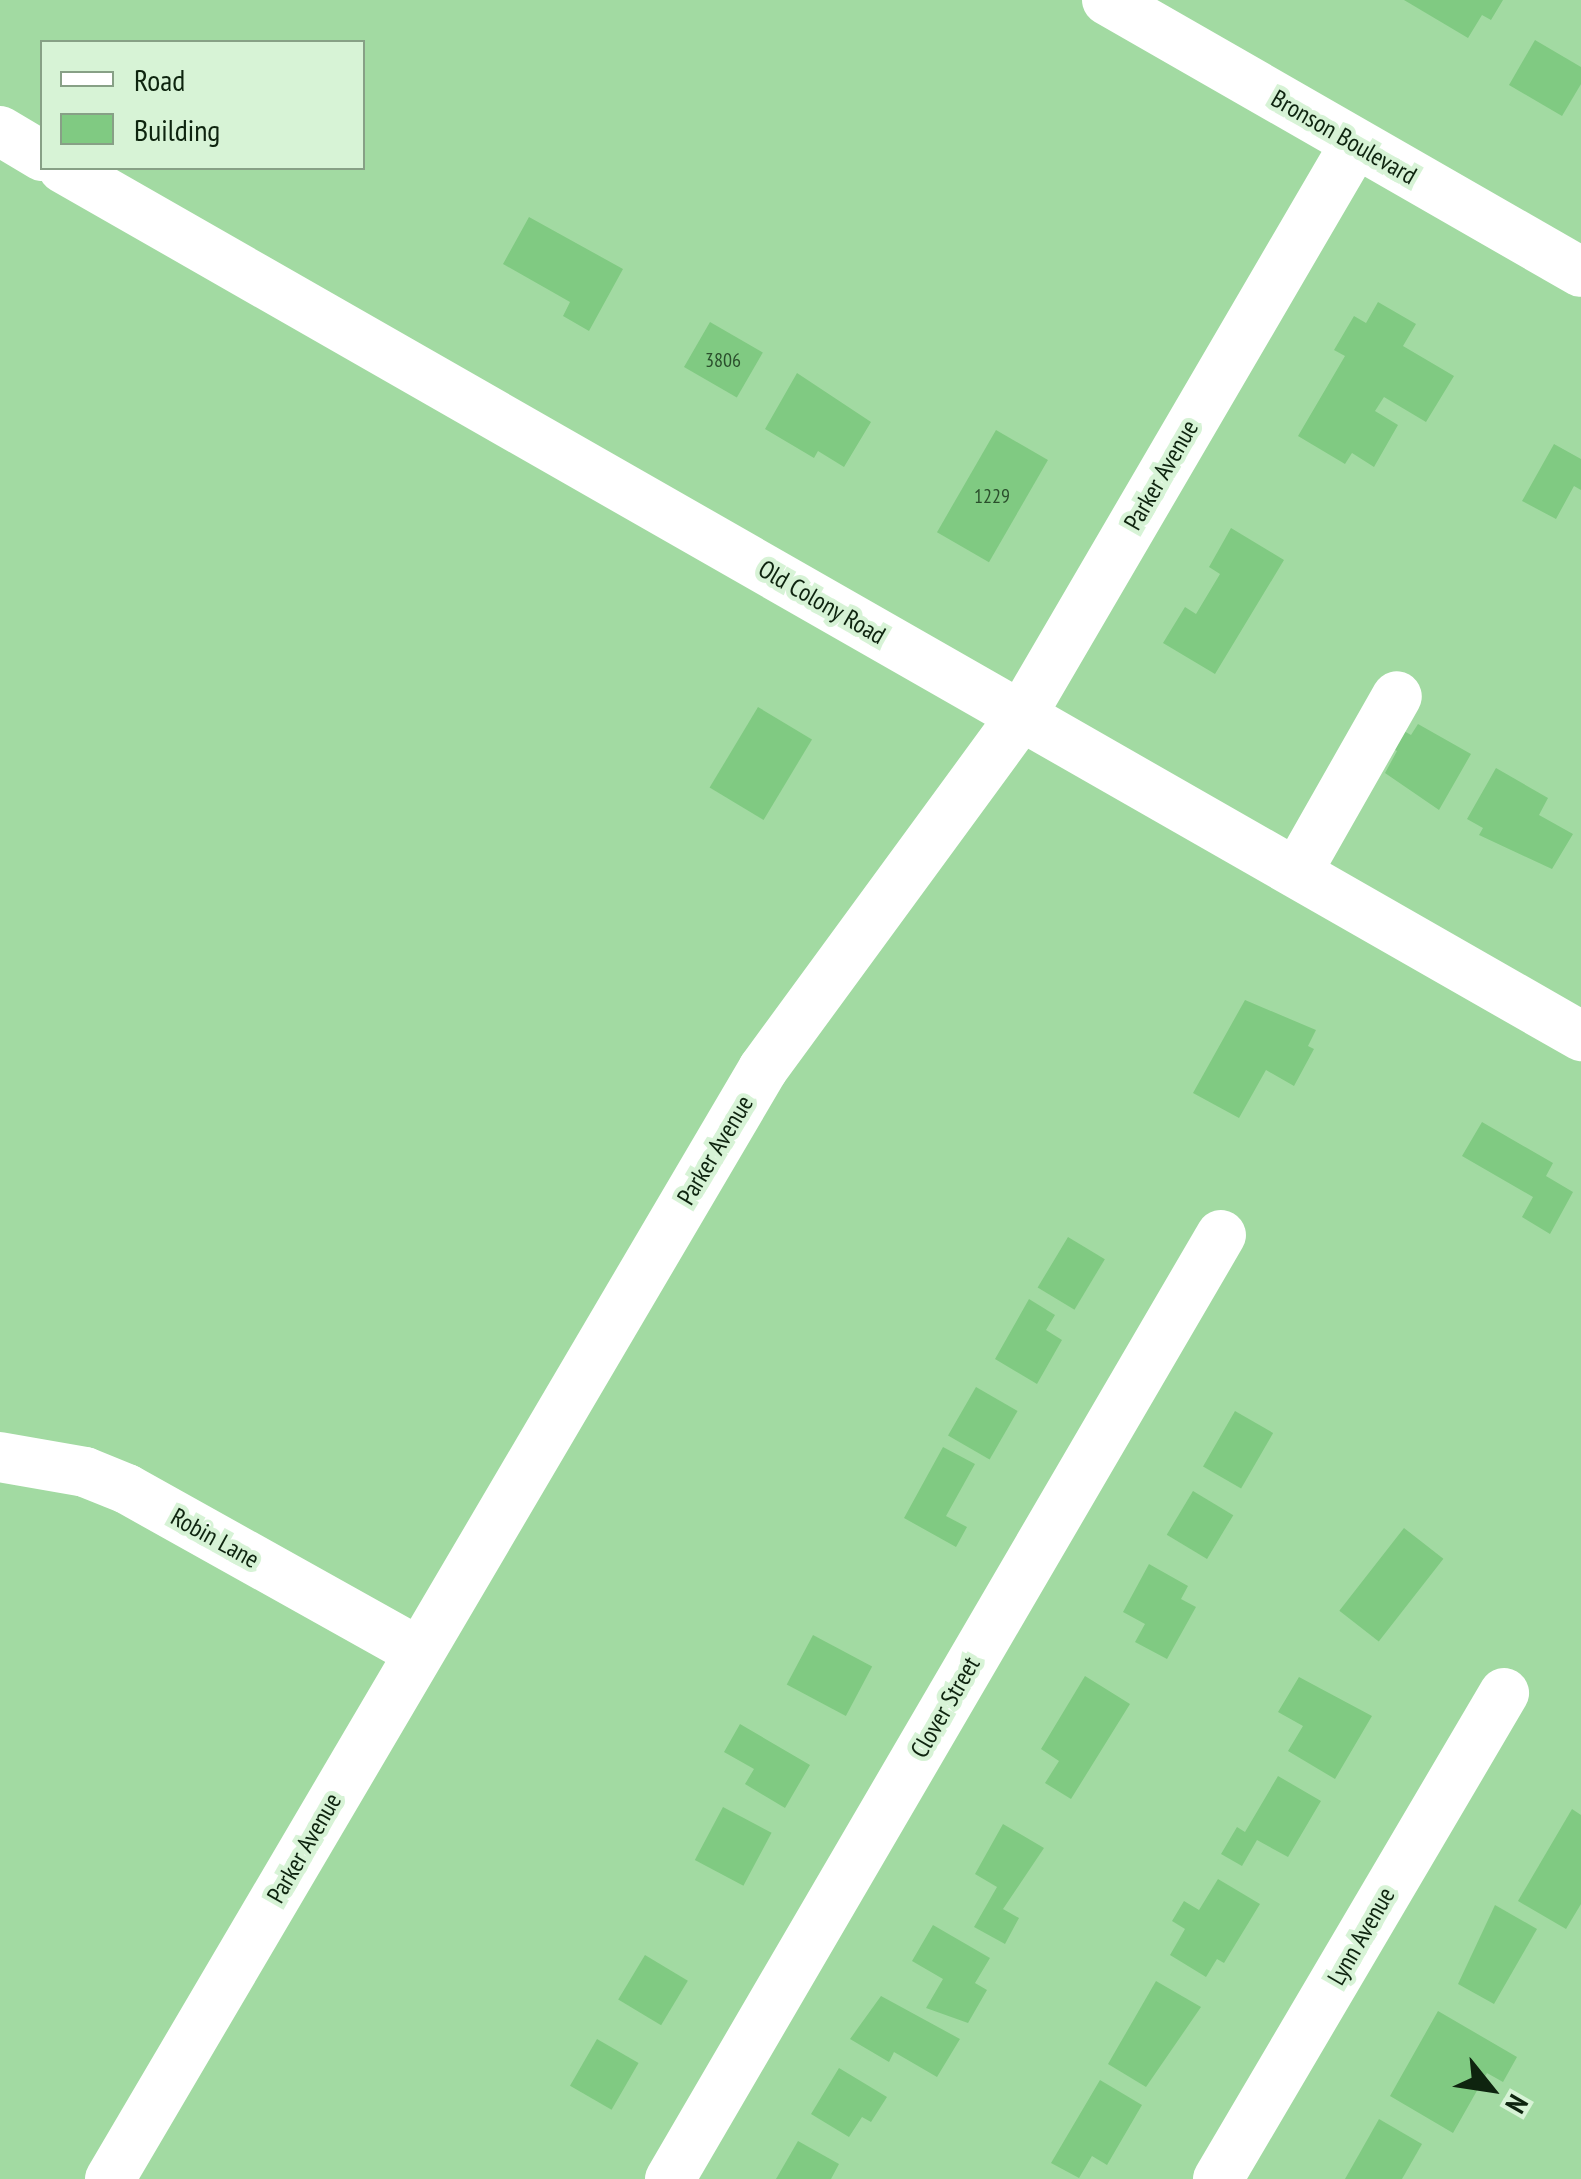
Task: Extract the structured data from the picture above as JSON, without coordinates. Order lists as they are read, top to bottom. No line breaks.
{"streets":{"street":["Bronson Boulevard","Parker Avenue","Old Colony Road","Robin Lane","Clover Street","Lynn Avenue"]},"crossings":[["Bronson Boulevard","Parker Avenue"],["Parker Avenue","Old Colony Road"],["Parker Avenue","Robin Lane"]],"house_numbers":["3806","1229"],"legend":["Road","Building"],"north":"bottom right"}
